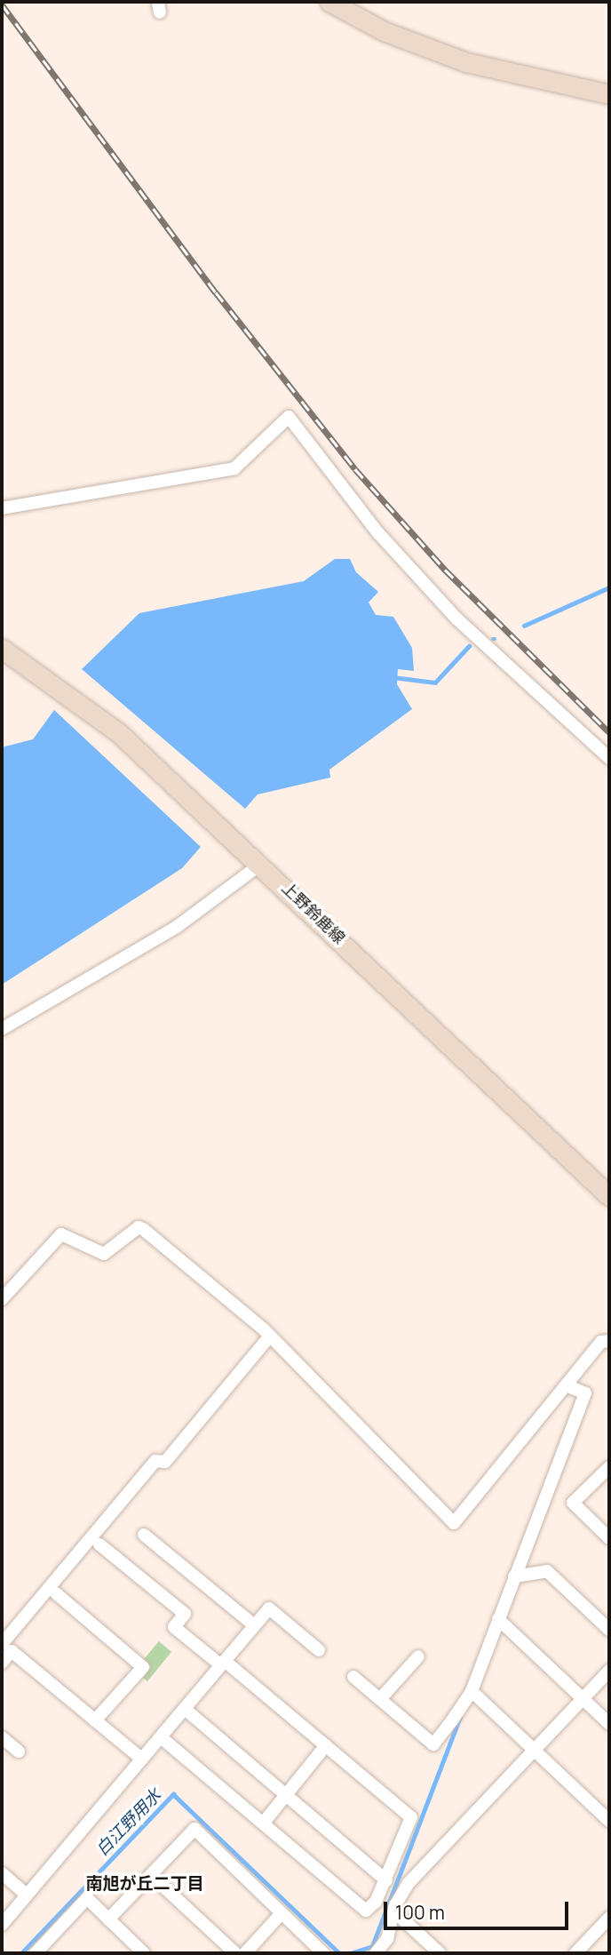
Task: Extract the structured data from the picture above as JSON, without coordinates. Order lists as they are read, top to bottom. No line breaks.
{"streets":{"main road":["上野鈴鹿線"]},"districts":["南旭が丘二丁目"],"water":["白江野用水"],"scale_bar":"100 m"}
